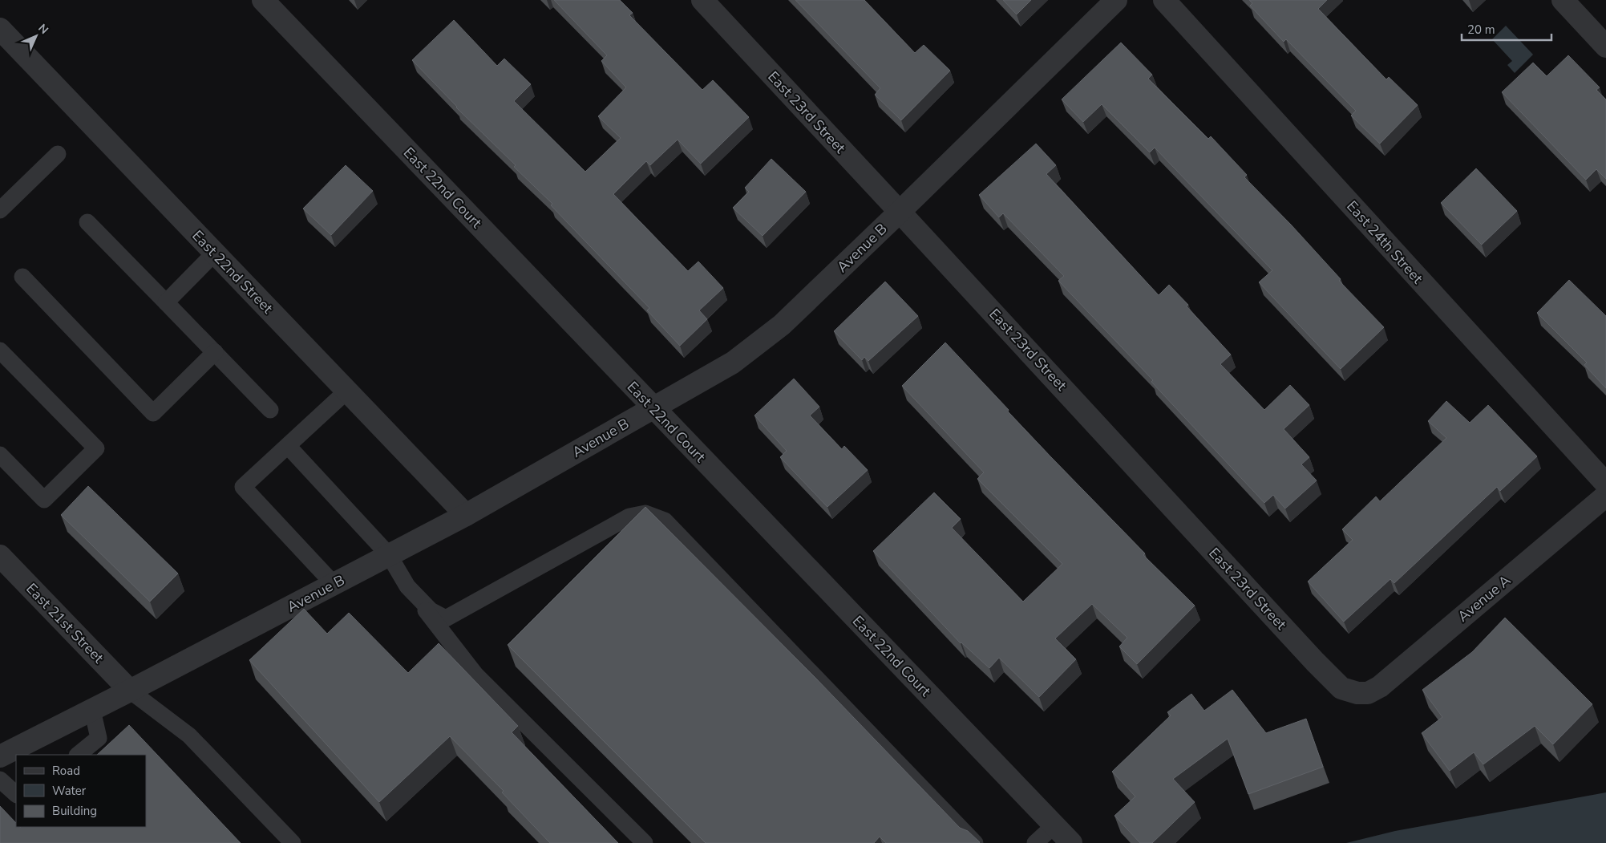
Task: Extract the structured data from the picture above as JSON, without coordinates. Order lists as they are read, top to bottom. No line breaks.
{"streets":{"street":["East 23rd Street","East 22nd Court","East 24th Street","Avenue B","East 22nd Street","Avenue A","East 21st Street"]},"crossings":[["East 23rd Street","Avenue B"],["East 23rd Street","Avenue A"],["East 22nd Court","Avenue B"],["Avenue B","East 22nd Street"],["Avenue B","East 21st Street"]],"legend":["Road","Water","Building"],"scale_bar":"20 m","north":"top right"}
